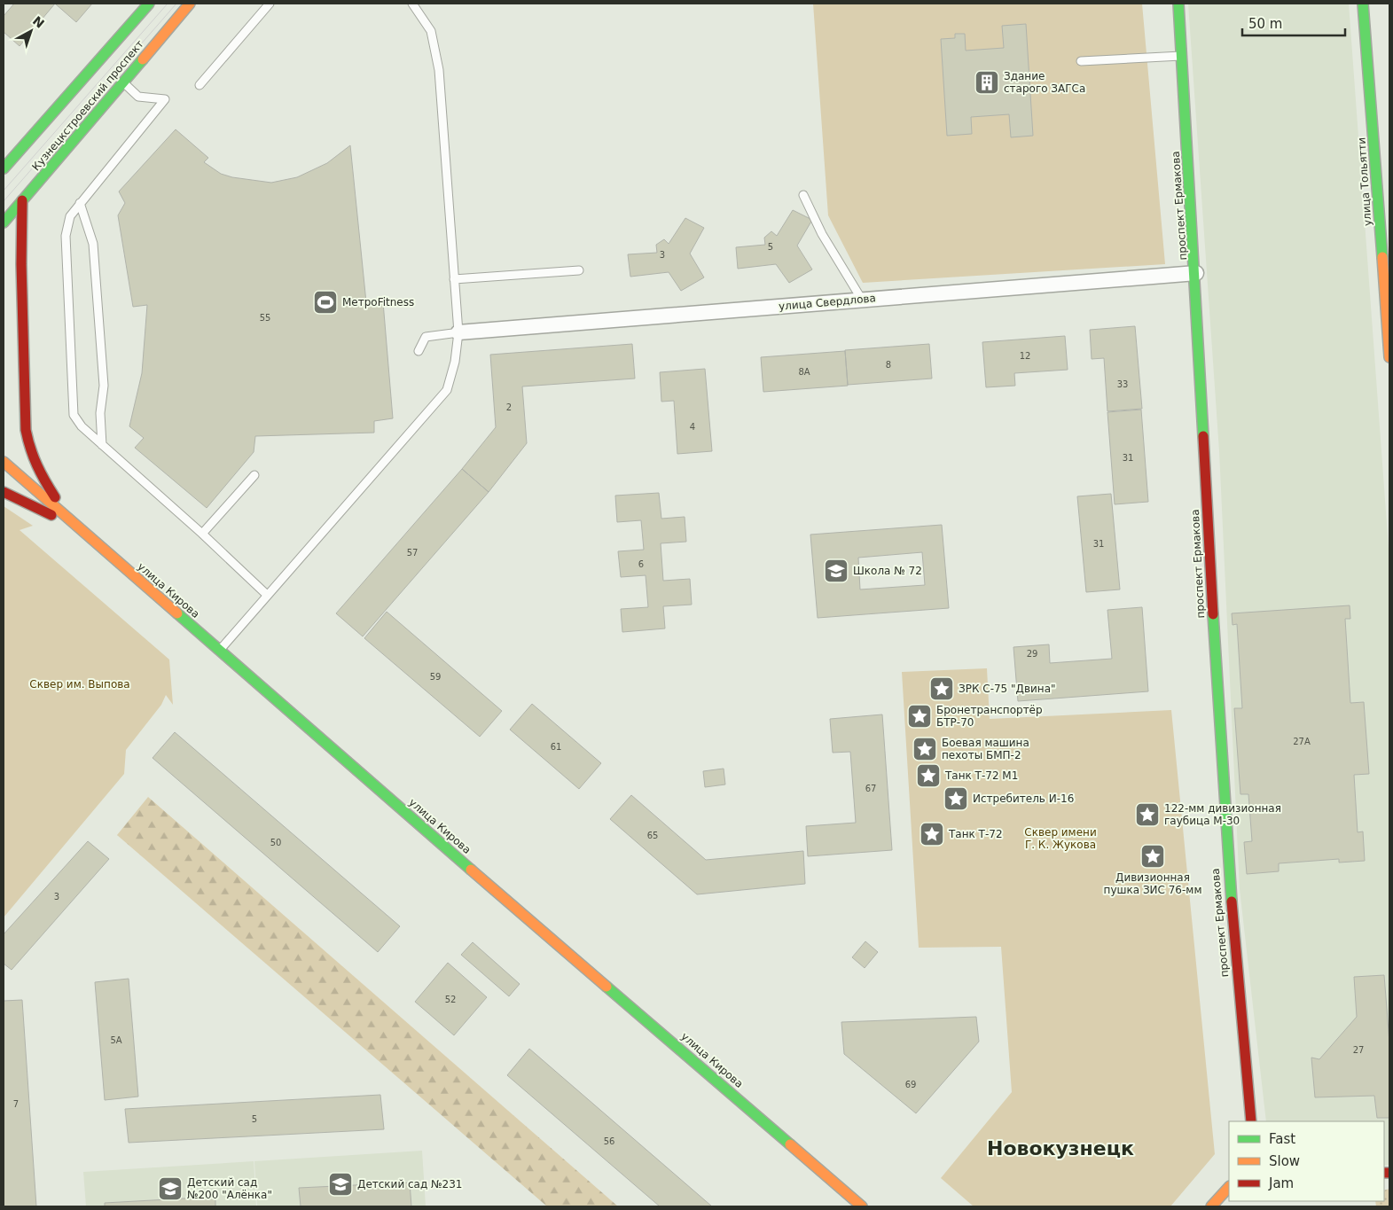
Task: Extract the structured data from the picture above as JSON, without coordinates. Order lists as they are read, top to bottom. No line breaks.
{"streets":{"main road":["Кузнецкстроевский проспект","улица Тольятти","проспект Ермакова","улица Кирова"],"street":["улица Свердлова"]},"crossings":[["проспект Ермакова","улица Свердлова"]],"districts":["Новокузнецк"],"parks":["Сквер им. Выпова","Сквер имени Г. К. Жукова"],"places":{"building":["Здание старого ЗАГСа"],"sports":["МетроFitness"],"school or university":["Школа № 72","Детский сад №231","Детский сад №200 \"Алёнка\""],"place":["ЗРК С-75 \"Двина\"","Бронетранспортёр БТР-70","Боевая машина пехоты БМП-2","Танк Т-72 М1","Истребитель И-16","122-мм дивизионная гаубица М-30","Танк Т-72","Дивизионная пушка ЗИС 76-мм"]},"house_numbers":["5","3","55","12","8","8А","33","2","4","31","31","57","6","29","59","27А","61","67","65","50","3","52","5А","27","69","7","5","56"],"legend":["Fast","Slow","Jam"],"scale_bar":"50 m","north":"top right"}
